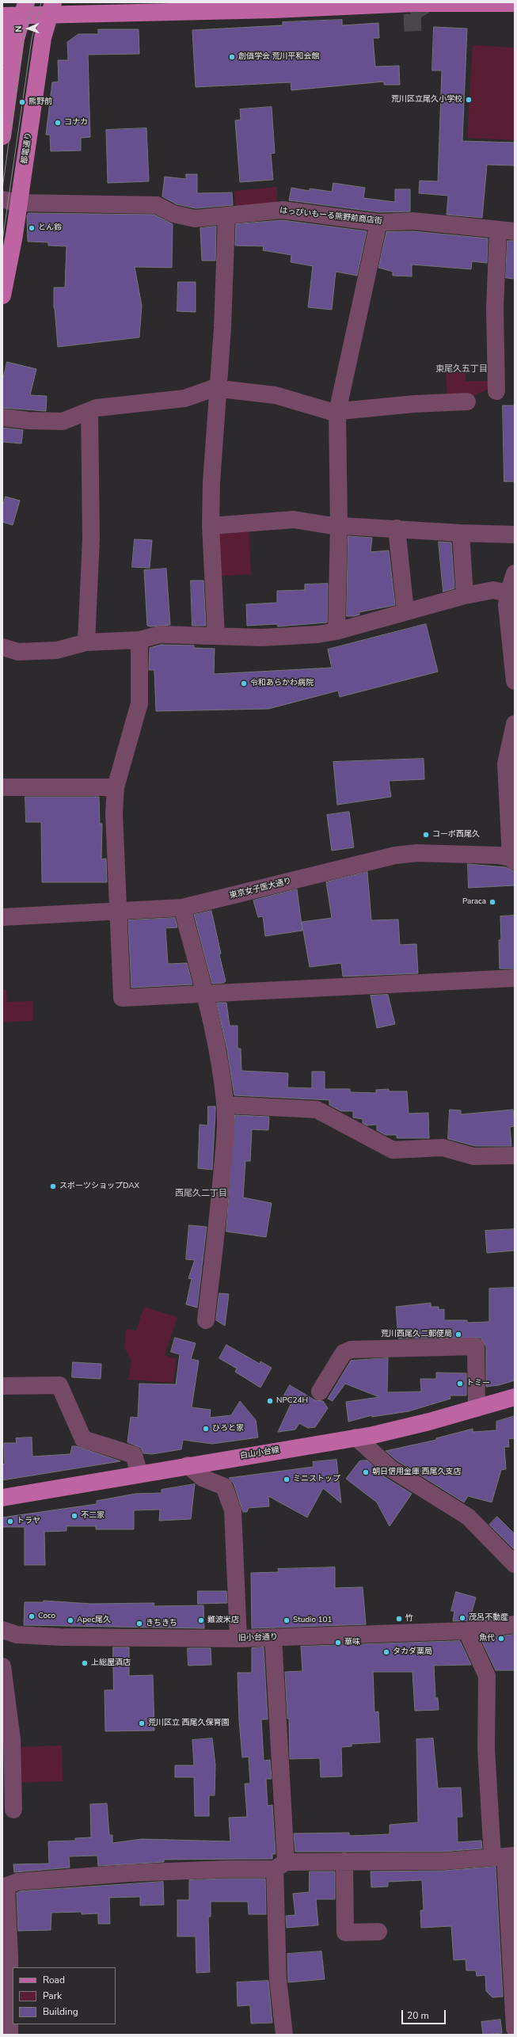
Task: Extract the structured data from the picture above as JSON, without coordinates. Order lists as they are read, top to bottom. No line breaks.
{"streets":{"main road":["都電通り","白山小台線"],"street":["はっぴいもーる熊野前商店街","東京女子医大通り","旧小台通り"]},"crossings":[["都電通り","はっぴいもーる熊野前商店街"]],"districts":["東尾久五丁目","西尾久二丁目"],"places":["創価学会 荒川平和会館","荒川区立尾久小学校","熊野前","コナカ","とん鈴","令和あらかわ病院","コーポ西尾久","Paraca","スポーツショップDAX","荒川西尾久二郵便局","トミー","NPC24H","ひろと家","朝日信用金庫 西尾久支店","ミニストップ","不二家","トラヤ","Coco","茂呂不動産","竹","Apec尾久","難波米店","Studio 101","きちきち","魚代","華味","タカダ薬局","上総屋酒店","荒川区立 西尾久保育園"],"legend":["Road","Park","Building"],"scale_bar":"20 m","north":"left"}
